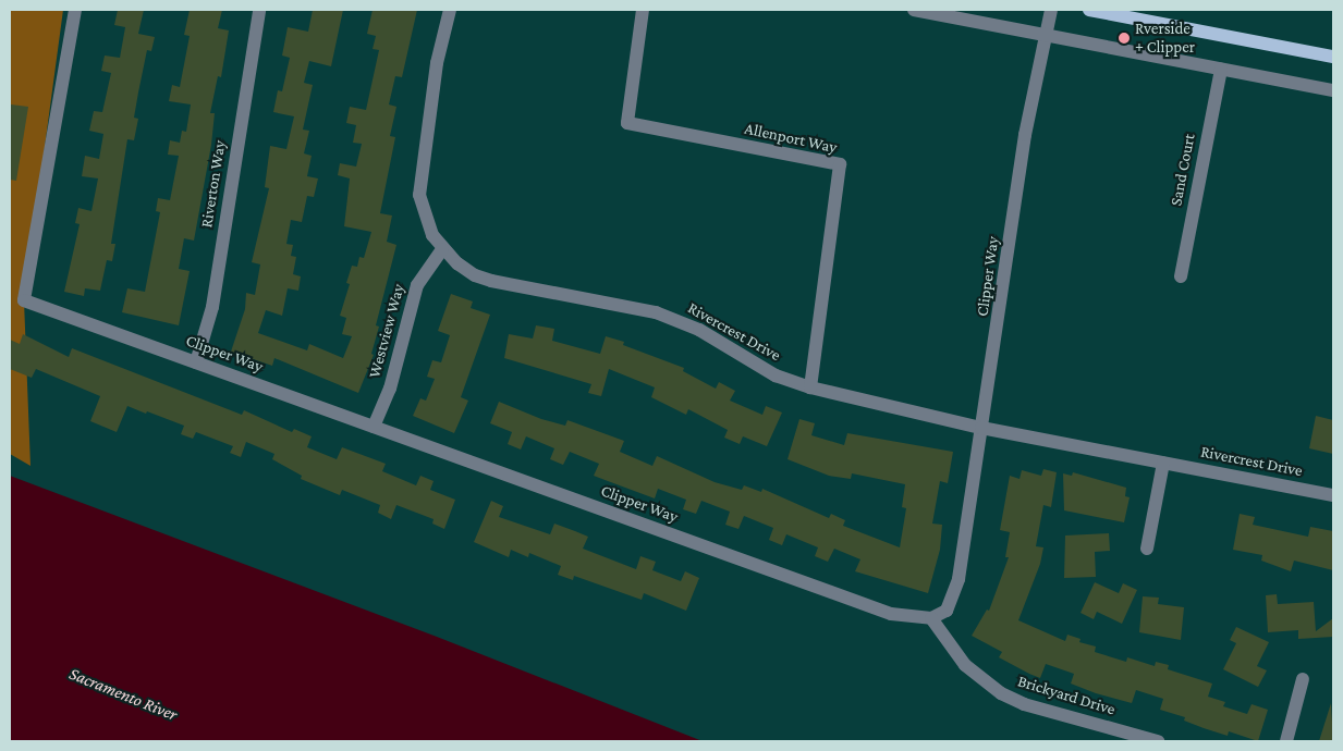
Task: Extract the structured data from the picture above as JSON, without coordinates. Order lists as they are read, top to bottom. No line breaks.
{"streets":{"street":["Allenport Way","Sand Court","Riverton Way","Clipper Way","Westview Way","Rivercrest Drive","Brickyard Drive"]},"crossings":[["Allenport Way","Rivercrest Drive"],["Riverton Way","Clipper Way"],["Clipper Way","Westview Way"],["Clipper Way","Rivercrest Drive"],["Clipper Way","Brickyard Drive"],["Westview Way","Rivercrest Drive"]],"water":["Sacramento River"],"places":["Rverside + Clipper"]}
